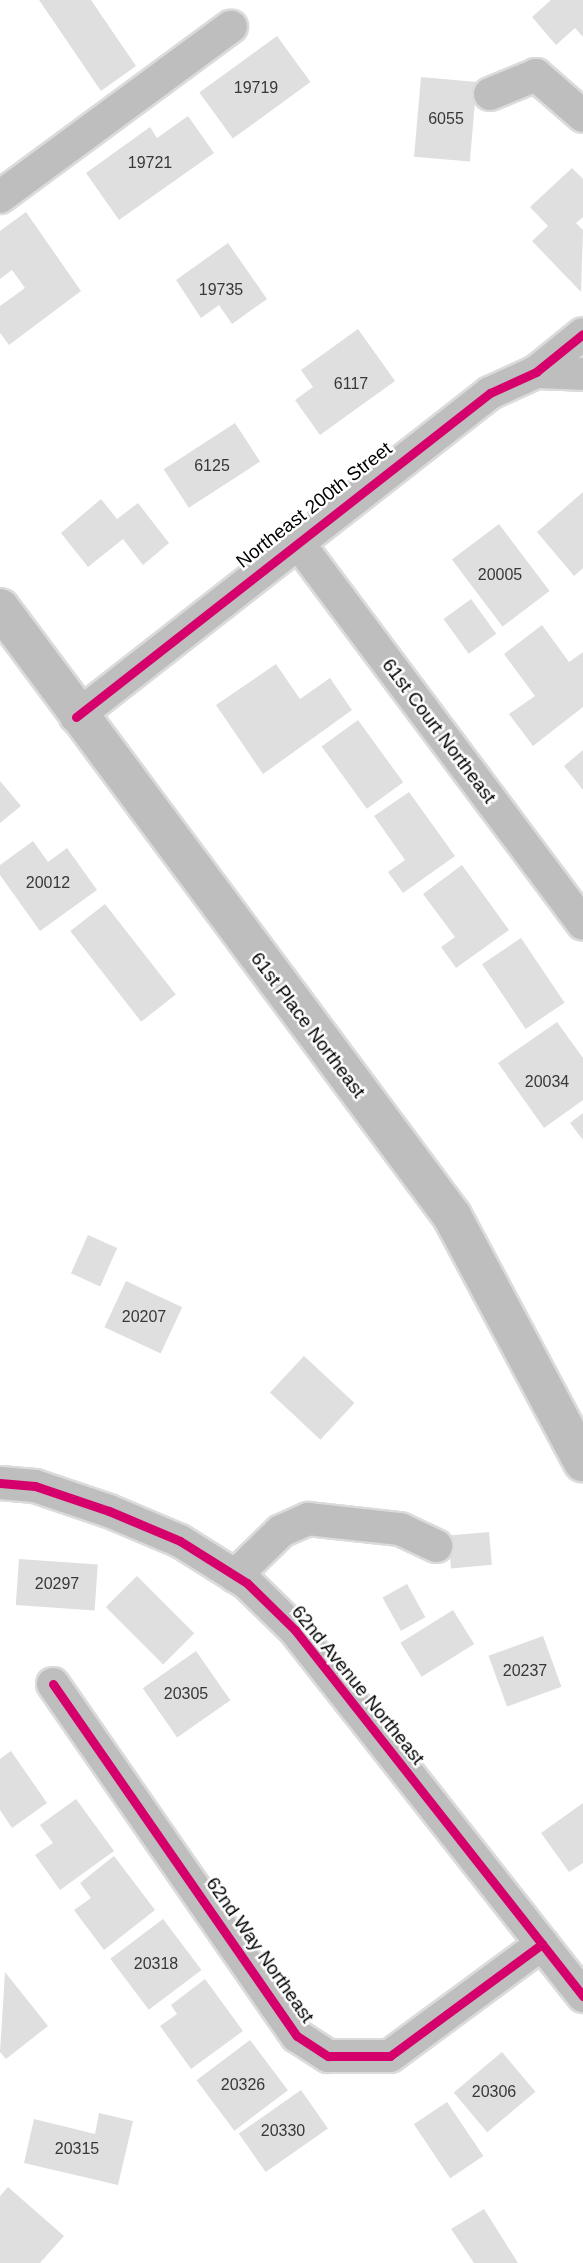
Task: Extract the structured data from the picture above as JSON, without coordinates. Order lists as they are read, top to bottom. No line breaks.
{"streets":{"main road":["61st Place Northeast"],"street":["Northeast 200th Street","61st Court Northeast","62nd Avenue Northeast","62nd Way Northeast"]},"crossings":[["Northeast 200th Street","61st Court Northeast"],["Northeast 200th Street","61st Place Northeast"],["62nd Avenue Northeast","62nd Way Northeast"]],"house_numbers":["19719","6055","19721","19735","6117","6125","20005","20012","20034","20207","20297","20237","20305","20318","20326","20306","20330","20315"]}
